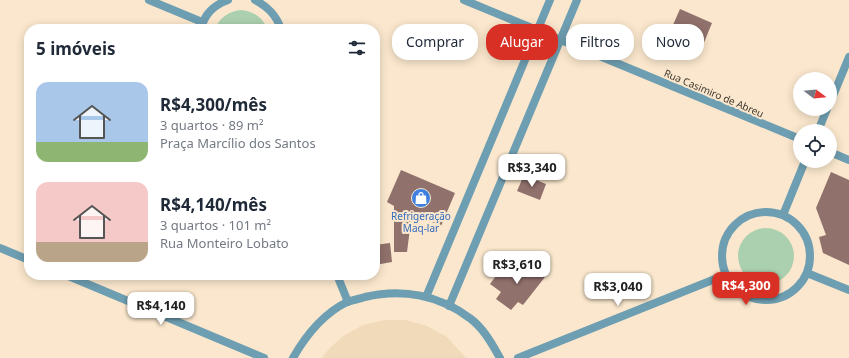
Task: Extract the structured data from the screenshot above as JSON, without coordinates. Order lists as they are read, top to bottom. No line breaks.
{"streets":{"street":["Rua Casimiro de Abreu"]},"places":{"shop":["Refrigeração Maq-lar"]},"north":"right","page":{"chip":["Comprar","Alugar","Filtros","Novo"],"heading":"5 imóveis","list":[{"name":"R$4,300/mês","note":"3 quartos · 89 m² · Praça Marcílio dos Santos"},{"name":"R$4,140/mês","note":"3 quartos · 101 m² · Rua Monteiro Lobato"}],"price":["R$3,340","R$3,610","R$4,300","R$3,040","R$4,140"]}}
